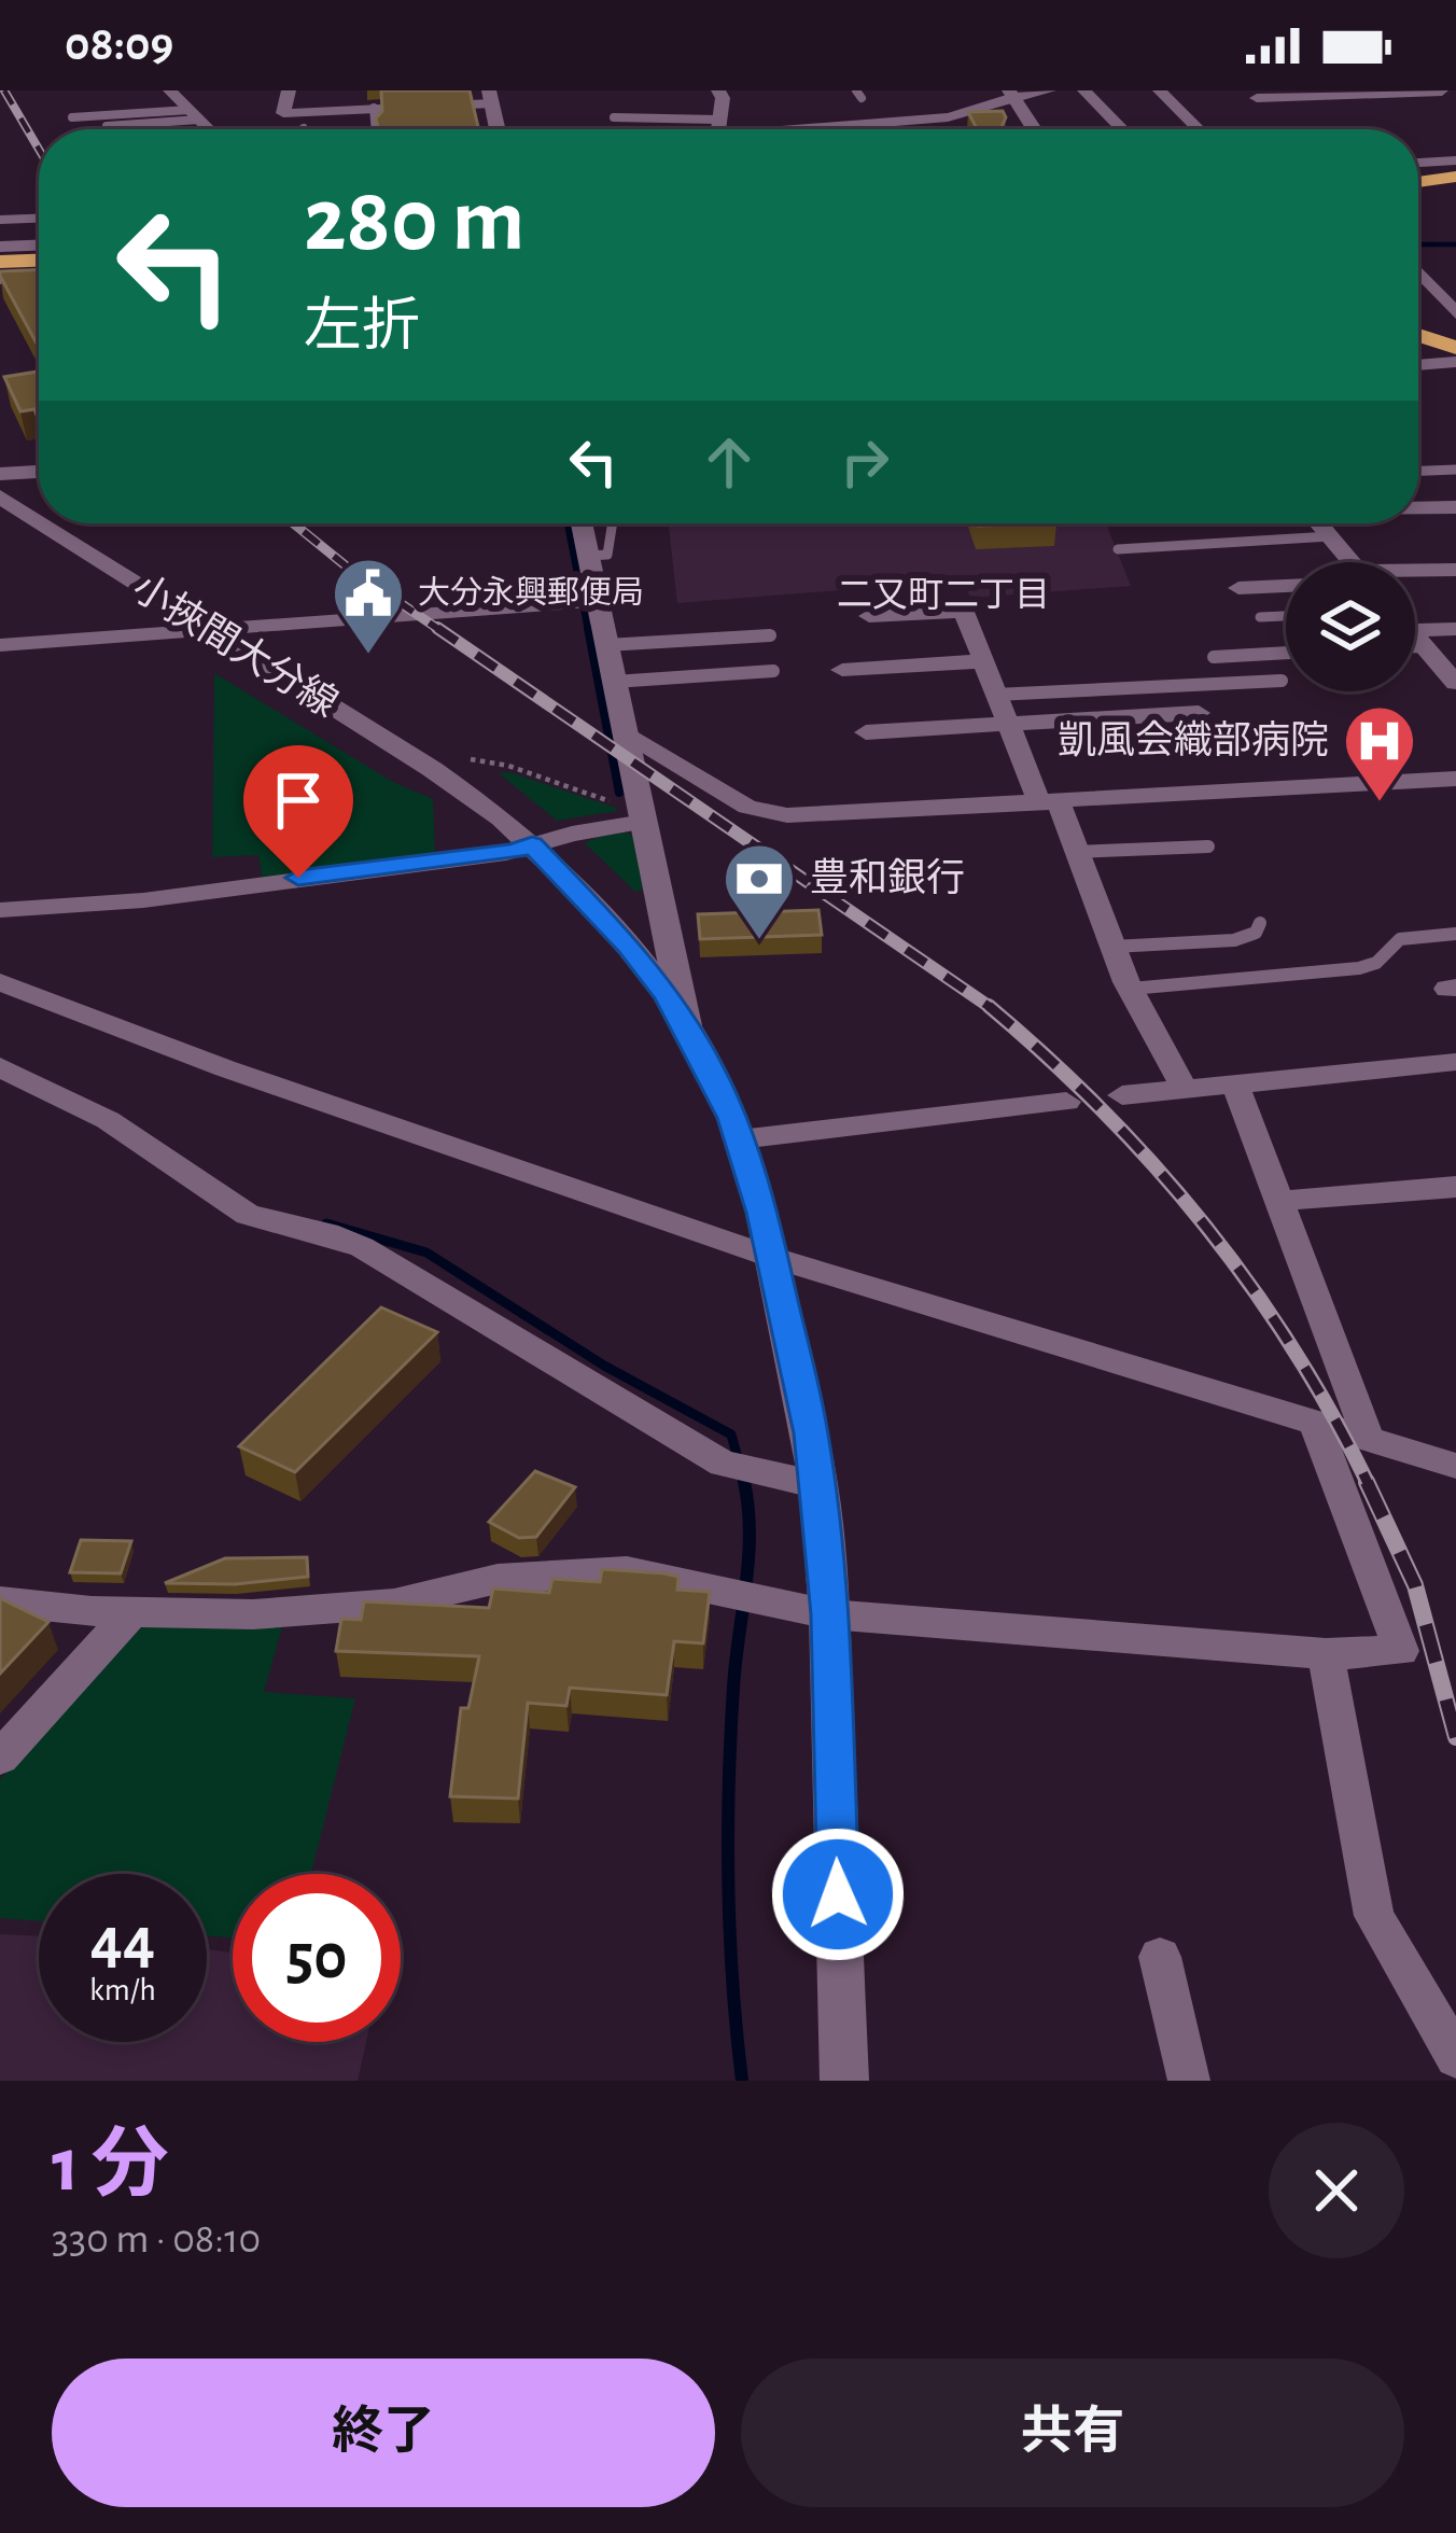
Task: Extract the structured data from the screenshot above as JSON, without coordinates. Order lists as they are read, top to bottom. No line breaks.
{"streets":{"main road":["小挾間大分線"]},"districts":["二又町二丁目"],"places":{"public building":["大分永興郵便局"],"hospital":["凱風会織部病院"],"bank":["豊和銀行"]},"page":{"status":"08:09","turn":["280 m","左折"],"speed":"44 km/h","limit":"50","heading":["1 分","330 m · 08:10"],"buttons":["終了","共有"]}}
